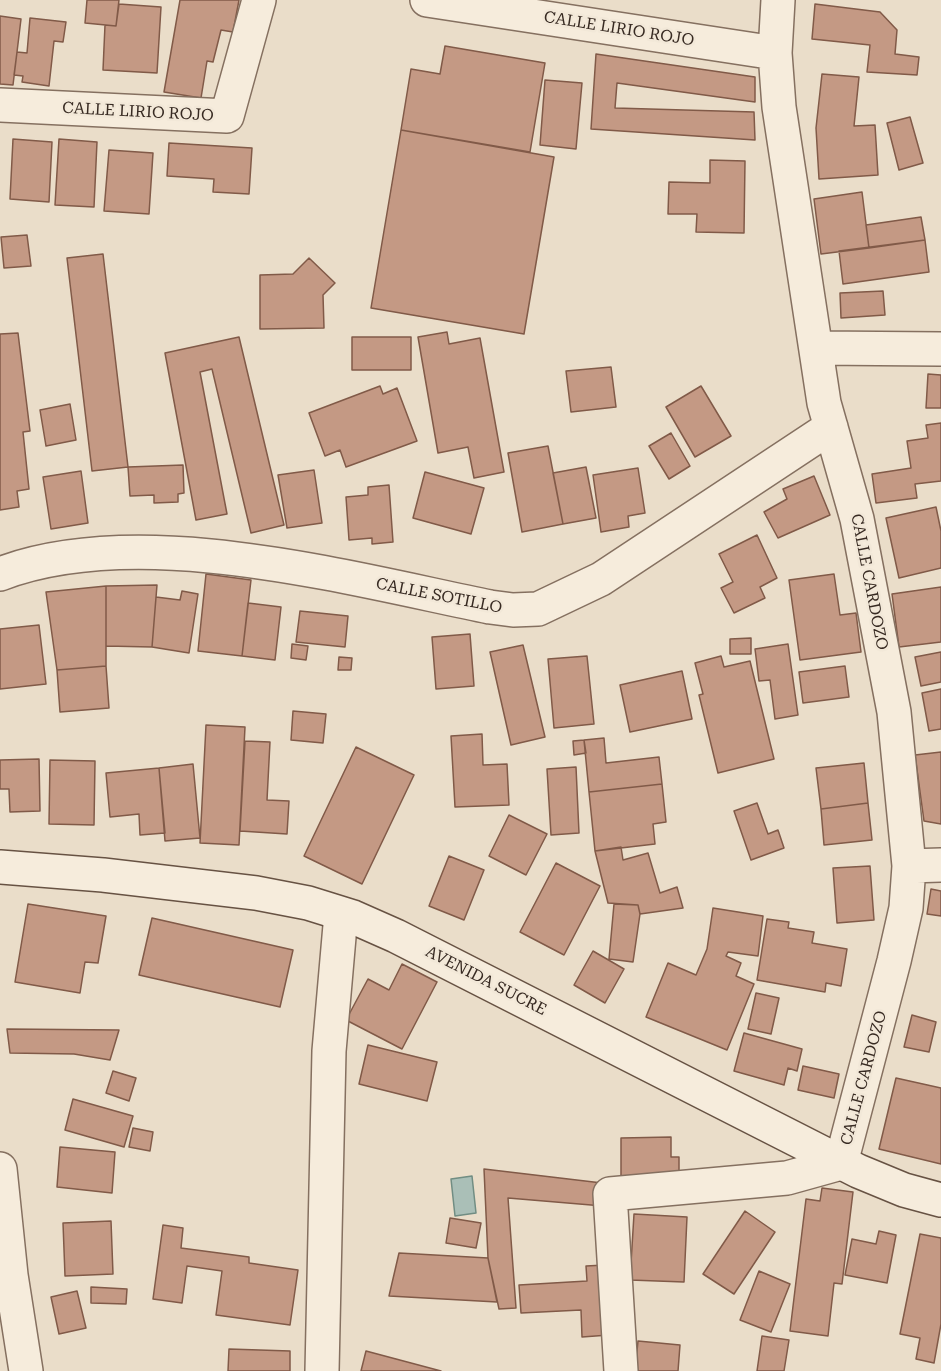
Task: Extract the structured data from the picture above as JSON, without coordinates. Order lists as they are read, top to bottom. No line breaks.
{"streets":{"street":["CALLE LIRIO ROJO","CALLE CARDOZO","CALLE SOTILLO","AVENIDA SUCRE"]},"crossings":[["CALLE LIRIO ROJO","CALLE CARDOZO"],["CALLE CARDOZO","CALLE SOTILLO"],["CALLE CARDOZO","AVENIDA SUCRE"]]}
